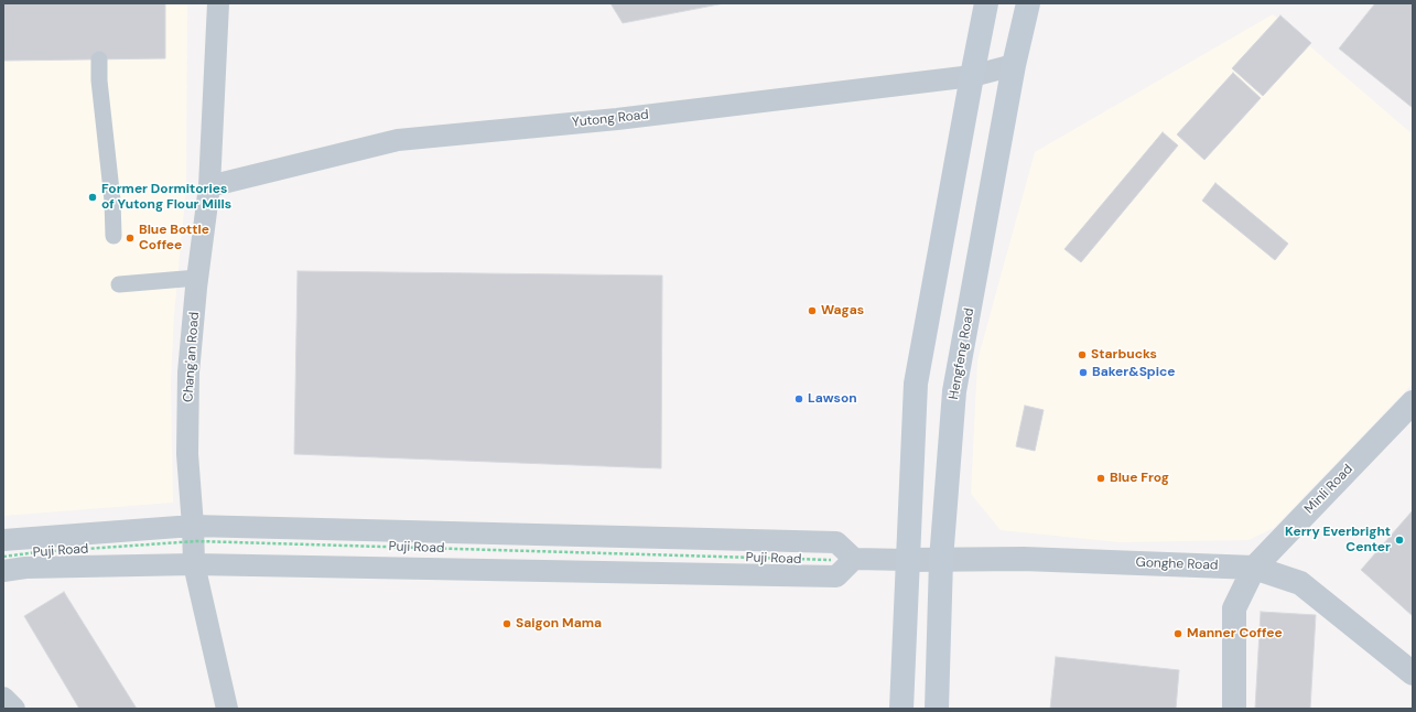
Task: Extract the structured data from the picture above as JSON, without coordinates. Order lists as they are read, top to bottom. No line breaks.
{"streets":{"main road":["Hengfeng Road"],"street":["Yutong Road","Chang'an Road","Minli Road","Gonghe Road"],"path":["Puji Road"]},"crossings":[["Yutong Road","Hengfeng Road"],["Yutong Road","Chang'an Road"],["Hengfeng Road","Gonghe Road"],["Minli Road","Gonghe Road"]],"places":["Former Dormitories of Yutong Flour Mills","Blue Bottle Coffee","Wagas","Starbucks","Baker&Spice","Lawson","Blue Frog","Kerry Everbright Center","Saigon Mama","Manner Coffee"]}
